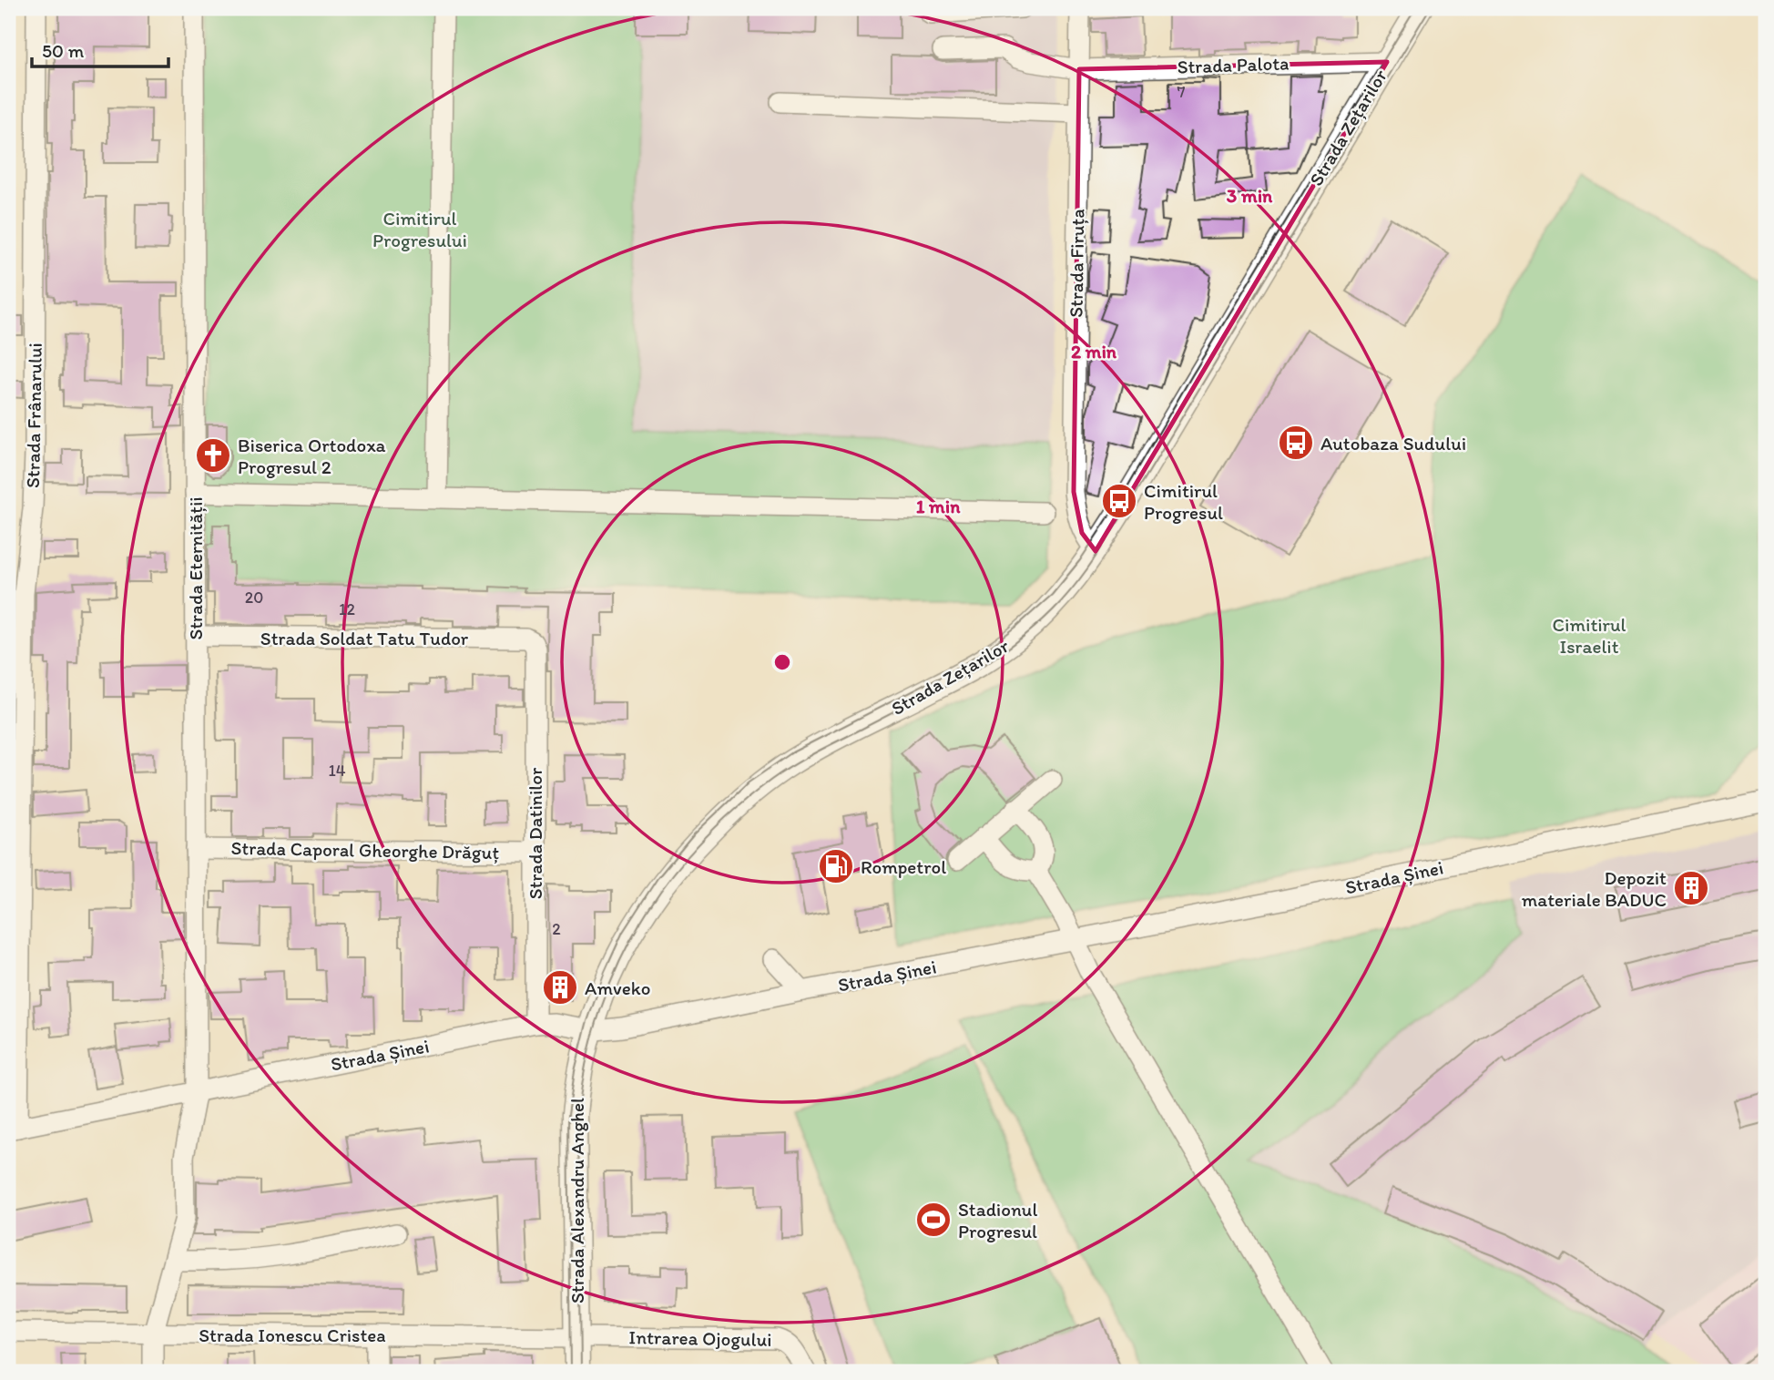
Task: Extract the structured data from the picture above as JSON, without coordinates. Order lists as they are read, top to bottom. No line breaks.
{"streets":{"main road":["Strada Zețarilor","Strada Alexandru Anghel"],"street":["Strada Palota","Strada Firuța","Strada Frânarului","Strada Eternității","Strada Soldat Tatu Tudor","Strada Datinilor","Strada Caporal Gheorghe Drăguț","Strada Șinei","Strada Ionescu Cristea","Intrarea Ojogului"]},"crossings":[["Strada Palota","Strada Zețarilor"],["Strada Palota","Strada Firuța"],["Strada Zețarilor","Strada Firuța"],["Strada Zețarilor","Strada Șinei"],["Strada Zețarilor","Strada Alexandru Anghel"],["Strada Frânarului","Strada Șinei"],["Strada Eternității","Strada Soldat Tatu Tudor"],["Strada Eternității","Strada Caporal Gheorghe Drăguț"],["Strada Eternității","Strada Șinei"],["Strada Eternității","Strada Ionescu Cristea"],["Strada Soldat Tatu Tudor","Strada Datinilor"],["Strada Datinilor","Strada Caporal Gheorghe Drăguț"],["Strada Datinilor","Strada Șinei"],["Strada Șinei","Strada Alexandru Anghel"],["Strada Alexandru Anghel","Strada Ionescu Cristea"],["Strada Alexandru Anghel","Intrarea Ojogului"],["Strada Ionescu Cristea","Intrarea Ojogului"]],"parks":["Cimitirul Progresului","Cimitirul Israelit"],"places":{"bus stop":["Autobaza Sudului","Cimitirul Progresul"],"church":["Biserica Ortodoxa Progresul 2"],"fuel station":["Rompetrol"],"building":["Depozit materiale BADUC","Amveko"],"sports":["Stadionul Progresul"]},"house_numbers":["7","20","12","14","2"],"scale_bar":"50 m","rings":["3 min","2 min","1 min"]}
